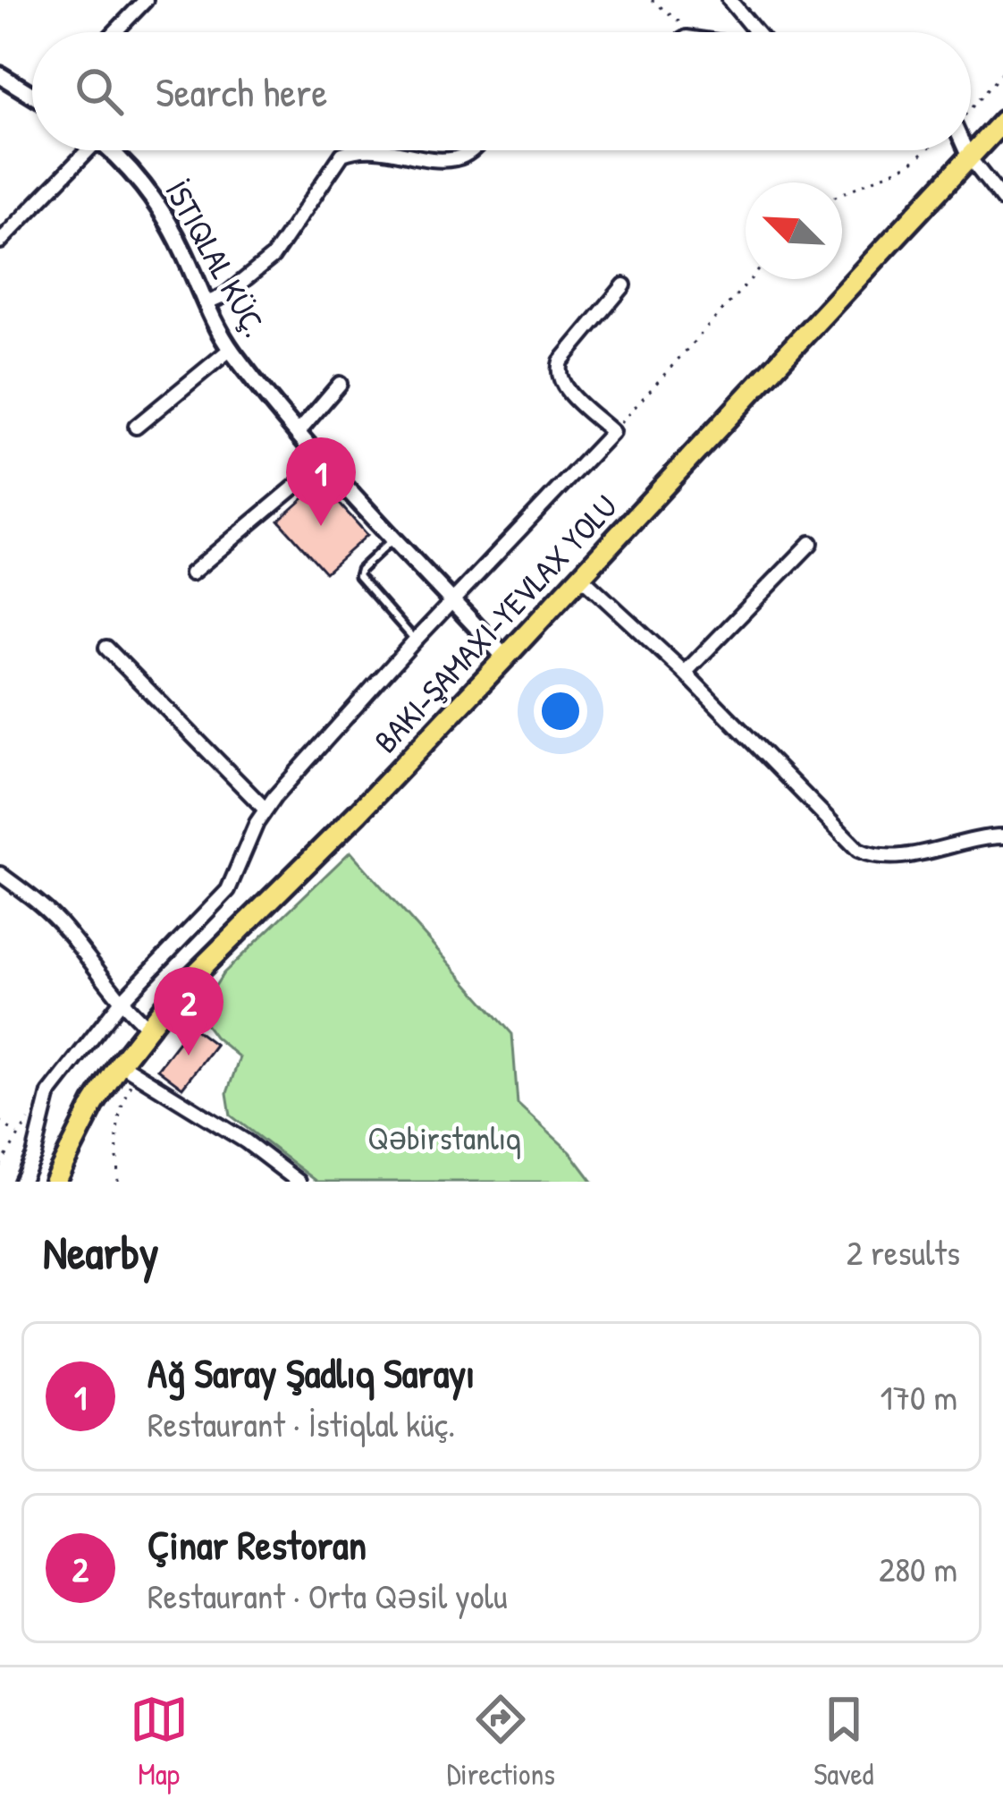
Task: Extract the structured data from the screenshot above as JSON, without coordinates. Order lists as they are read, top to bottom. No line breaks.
{"streets":{"street":["İSTIQLAL KÜÇ."]},"parks":["Qəbirstanlıq"],"north":"top left","page":{"search":"Search here","pins":["1","2"],"heading":["Nearby","2 results"],"list":[{"mark":"1","name":"Ağ Saray Şadlıq Sarayı","note":"Restaurant · İstiqlal küç.","value":"170 m"},{"mark":"2","name":"Çinar Restoran","note":"Restaurant · Orta Qəsil yolu","value":"280 m"}],"nav":["Map","Directions","Saved"]}}
